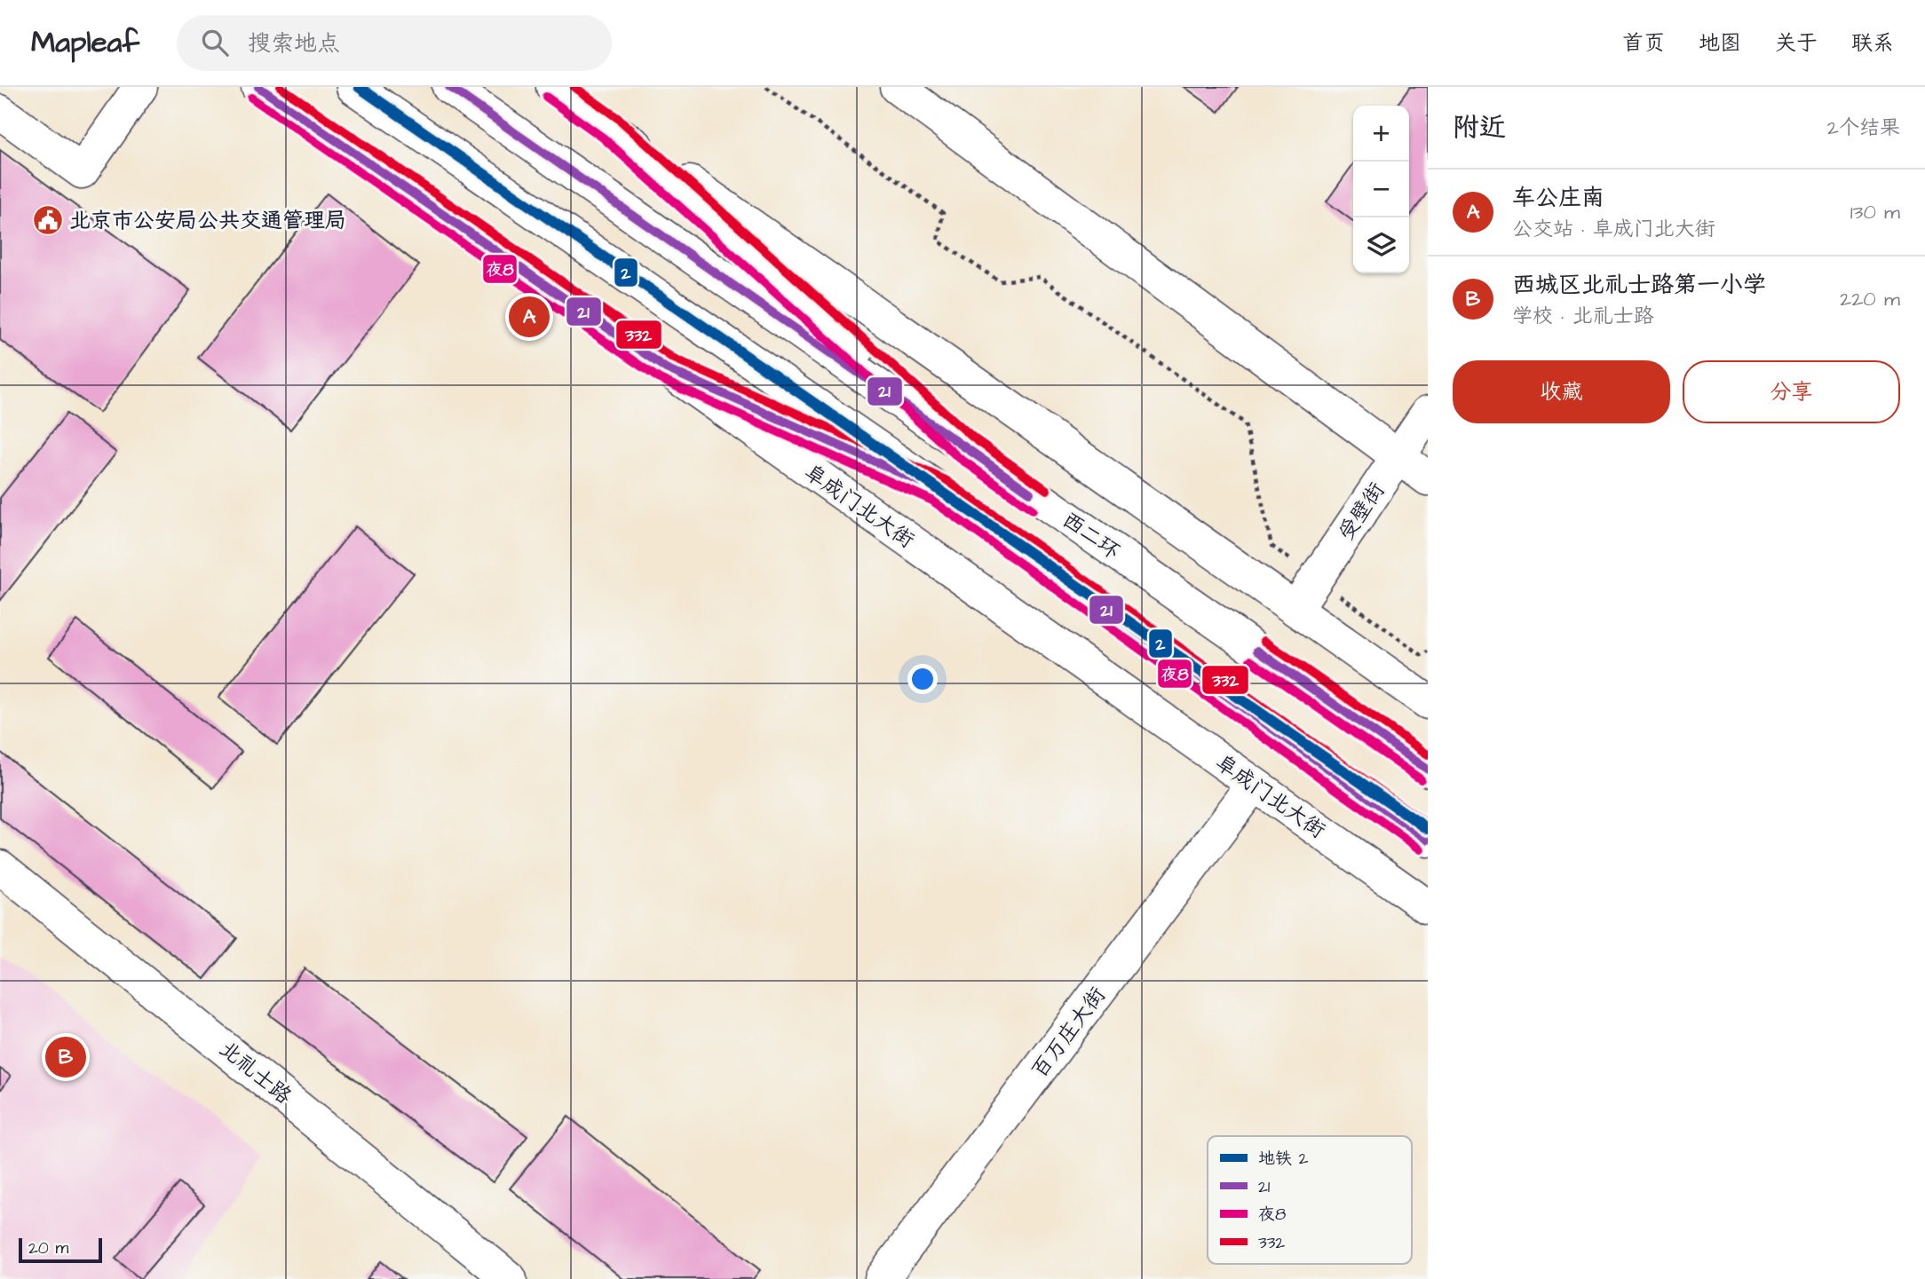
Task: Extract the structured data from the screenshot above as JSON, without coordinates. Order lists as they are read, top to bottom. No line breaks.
{"streets":{"main road":["阜成门北大街","受壁街","西二环","百万庄大街","北礼士路"]},"crossings":[["阜成门北大街","百万庄大街"]],"places":{"public building":["北京市公安局公共交通管理局"]},"lines":["metro line 2","transit line 21","transit line 332","transit line 夜8"],"legend":["地铁 2","21","夜8","332"],"scale_bar":"20 m","page":{"header":"Mapleaf","search":"搜索地点","nav":["首页","地图","关于","联系"],"heading":["附近","2个结果"],"map_buttons":["+","−"],"list":[{"mark":"A","name":"车公庄南","note":"公交站 · 阜成门北大街","value":"130 m"},{"mark":"B","name":"西城区北礼士路第一小学","note":"学校 · 北礼士路","value":"220 m"}],"pins":["A","B"],"buttons":["收藏","分享"],"scale":"20 m"}}
